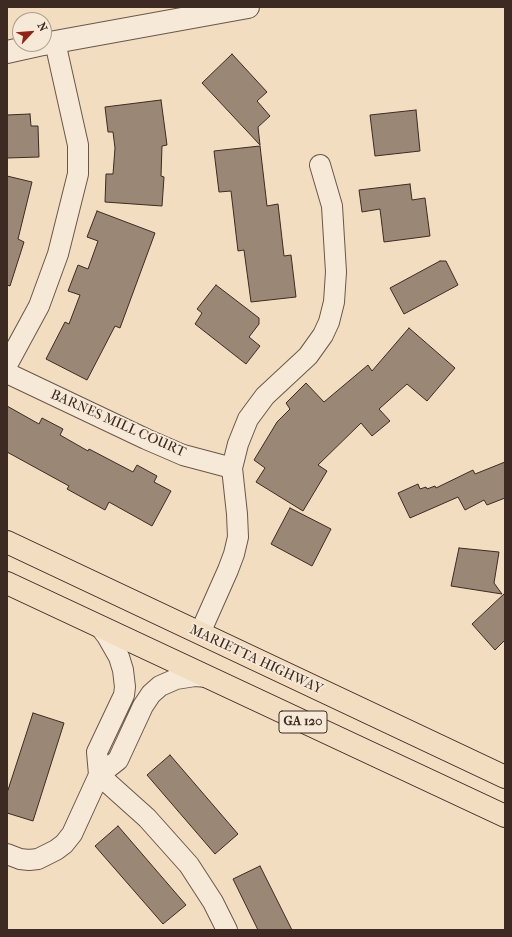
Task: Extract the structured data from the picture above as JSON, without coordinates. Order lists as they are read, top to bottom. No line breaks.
{"streets":{"highway":["MARIETTA HIGHWAY","GA 120"],"street":["BARNES MILL COURT"]},"north":"top right"}
